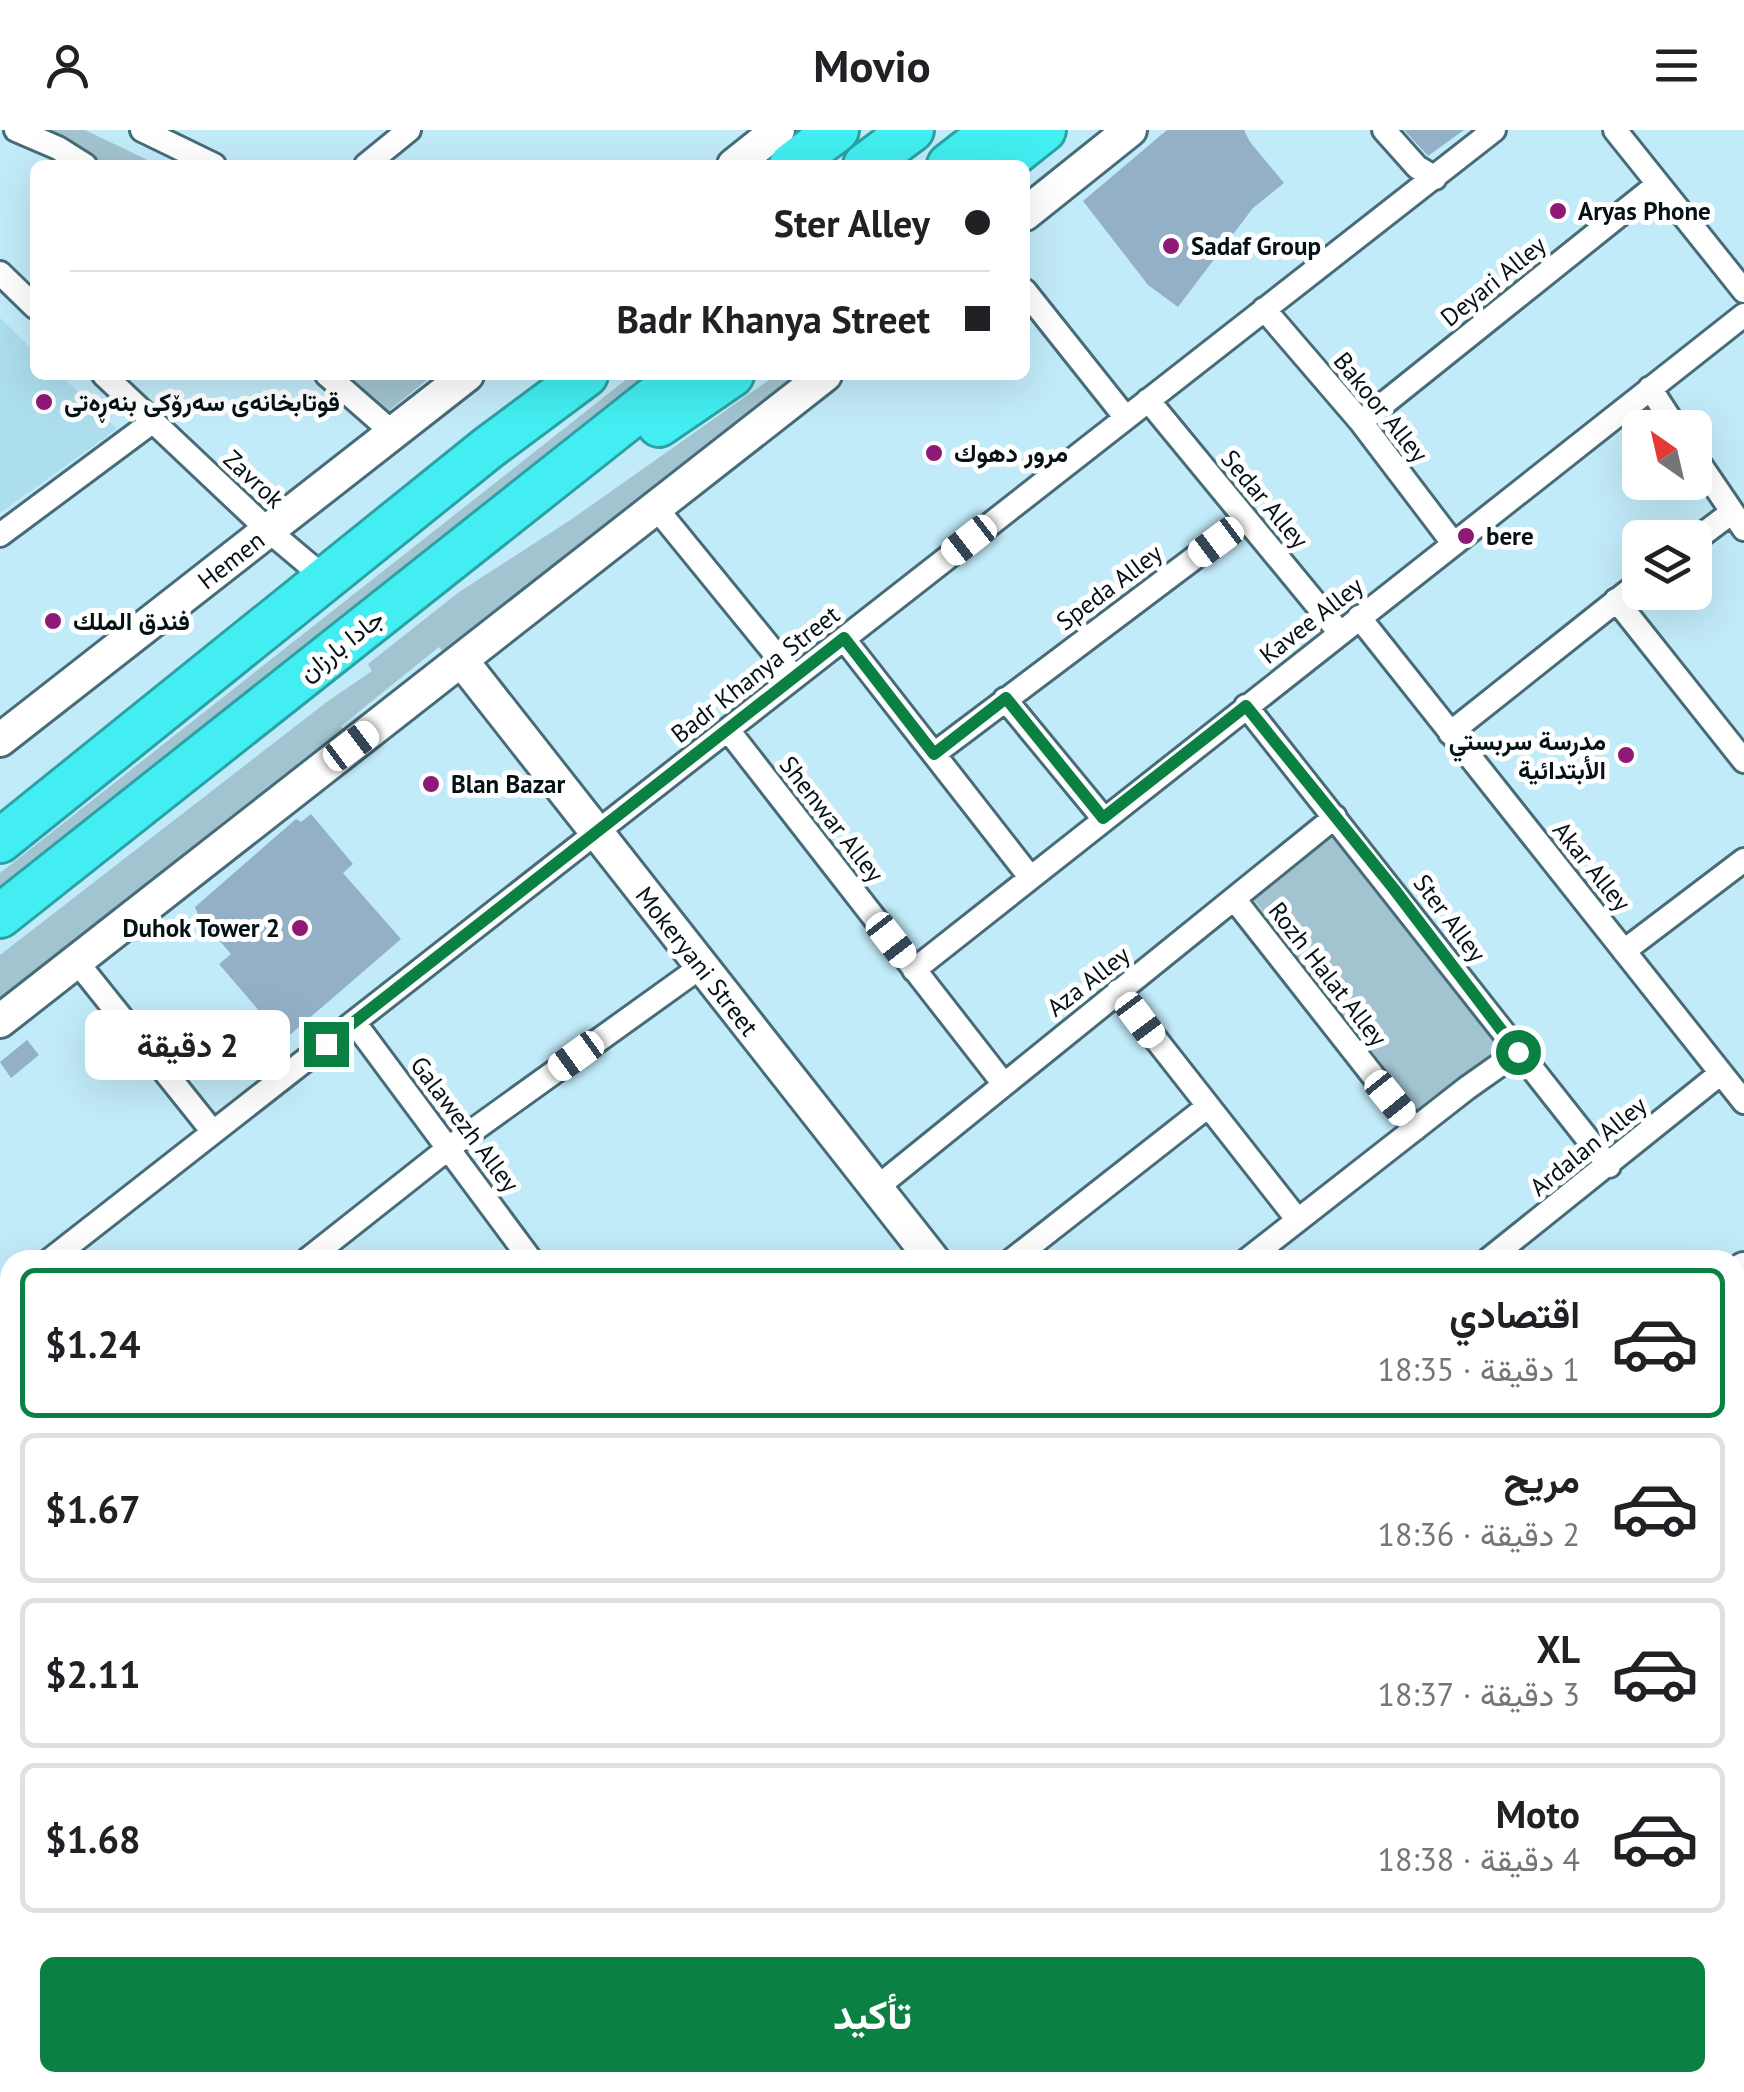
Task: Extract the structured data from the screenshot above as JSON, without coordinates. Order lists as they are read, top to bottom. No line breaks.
{"streets":{"highway":["جادا بارزان"],"main road":["Hemen","Mokeryani Street"],"street":["Deyari Alley","Bakoor Alley","Zavrok","Sedar Alley","Speda Alley","Kavee Alley","Badr Khanya Street","Shenwar Alley","Akar Alley","Ster Alley","Rozh Halat Alley","Aza Alley","Galawezh Alley","Ardalan Alley"]},"crossings":[["Deyari Alley","Bakoor Alley"],["Bakoor Alley","Kavee Alley"],["Bakoor Alley","Badr Khanya Street"],["Zavrok","Hemen"],["Sedar Alley","Speda Alley"],["Sedar Alley","Kavee Alley"],["Sedar Alley","Badr Khanya Street"],["Kavee Alley","Shenwar Alley"],["Kavee Alley","Akar Alley"],["Kavee Alley","Ster Alley"],["Badr Khanya Street","Shenwar Alley"],["Badr Khanya Street","Mokeryani Street"],["Badr Khanya Street","Galawezh Alley"],["Shenwar Alley","Aza Alley"],["Akar Alley","Ardalan Alley"],["Ster Alley","Aza Alley"],["Ster Alley","Ardalan Alley"],["Mokeryani Street","Aza Alley"],["Rozh Halat Alley","Aza Alley"]],"places":["Aryas Phone","Sadaf Group","قوتابخانەی سەرۆکی بنەڕەتی","مرور دهوك","bere","فندق الملك","مدرسة سربستي الأبتدائية","Blan Bazar","Duhok Tower 2"],"north":"top left","page":{"header":"Movio","banner":["Ster Alley","Badr Khanya Street"],"bubble":"2 دقيقة","list":[{"name":"اقتصادي","note":"1 دقيقة · 18:35","value":"$1.24"},{"name":"مريح","note":"2 دقيقة · 18:36","value":"$1.67"},{"name":"XL","note":"3 دقيقة · 18:37","value":"$2.11"},{"name":"Moto","note":"4 دقيقة · 18:38","value":"$1.68"}],"buttons":"تأكيد"}}
